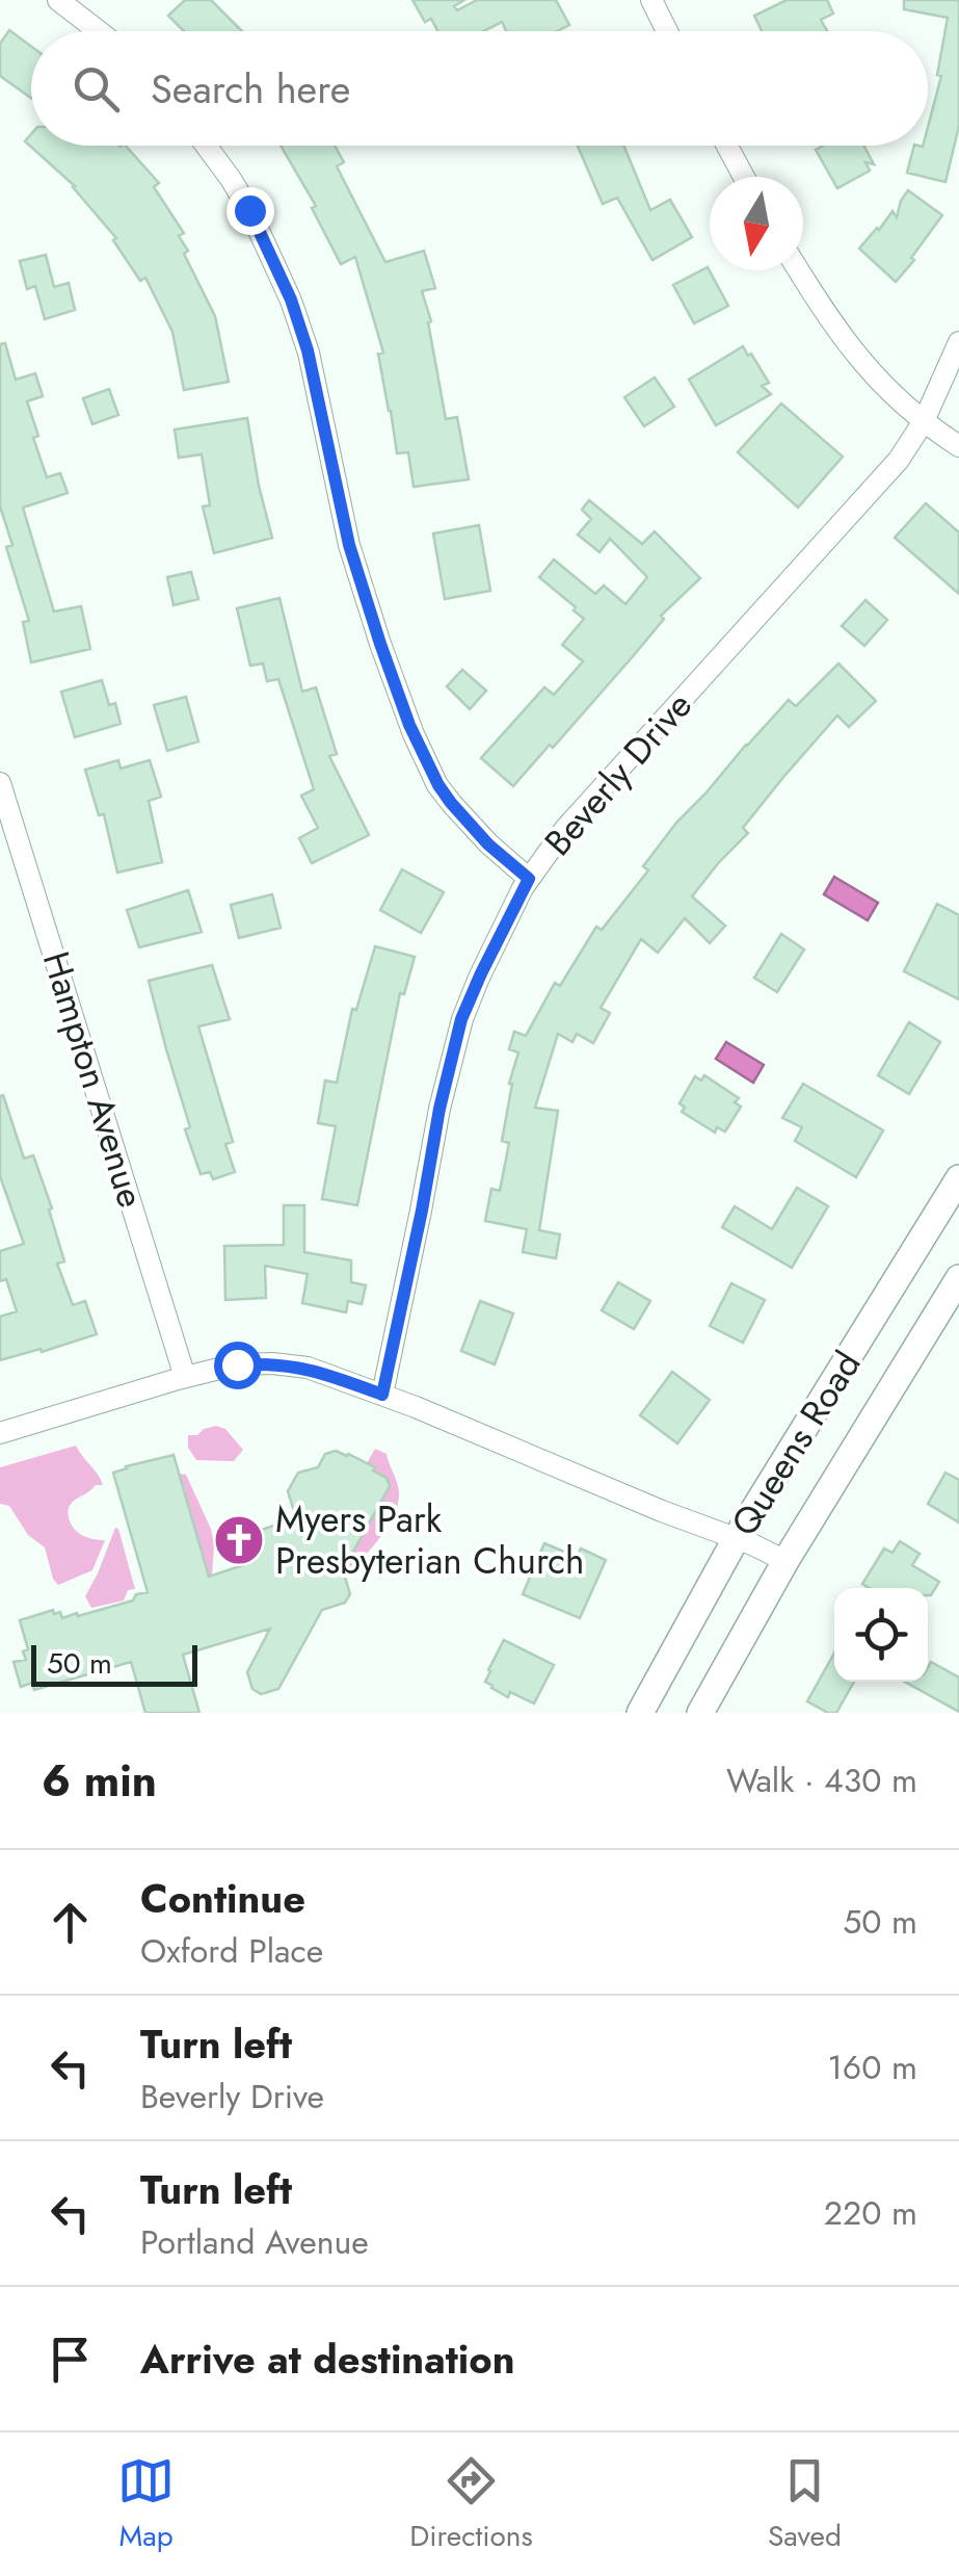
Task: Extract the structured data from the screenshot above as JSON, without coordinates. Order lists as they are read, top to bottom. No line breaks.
{"streets":{"street":["Beverly Drive","Hampton Avenue","Queens Road"]},"places":{"church":["Myers Park Presbyterian Church"]},"scale_bar":"50 m","north":"bottom","page":{"search":"Search here","scale":"50 m","heading":["6 min","Walk · 430 m"],"list":[["Continue","Oxford Place","50 m"],["Turn left","Beverly Drive","160 m"],["Turn left","Portland Avenue","220 m"],"Arrive at destination"],"nav":["Map","Directions","Saved"]}}
